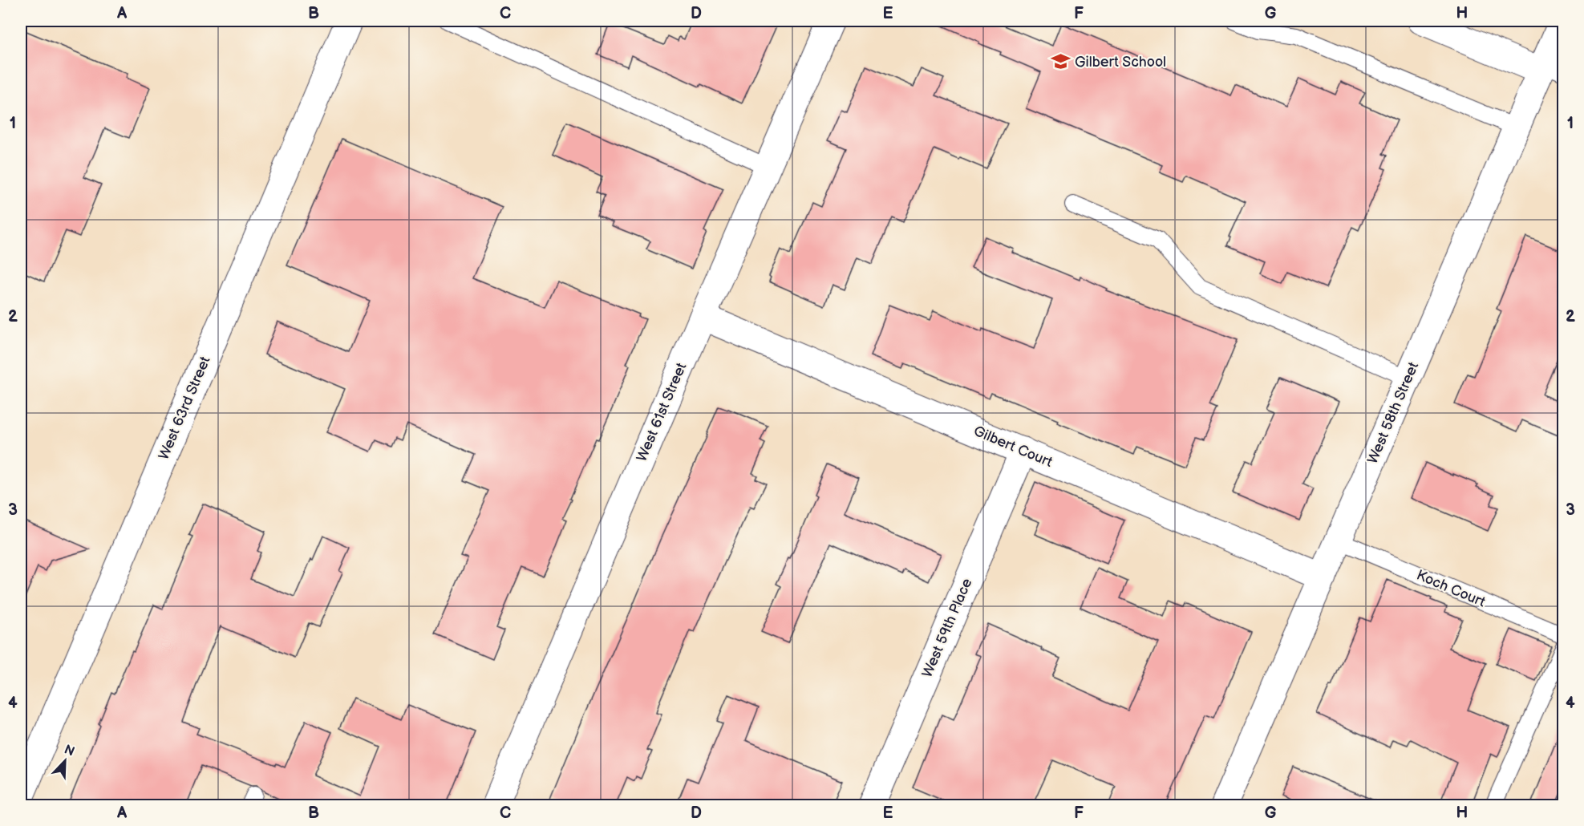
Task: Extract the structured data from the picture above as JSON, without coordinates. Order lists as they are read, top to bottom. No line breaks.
{"streets":{"street":["West 63rd Street","West 61st Street","West 58th Street","Gilbert Court","West 59th Place"],"lane":["Koch Court"]},"crossings":[["West 61st Street","Gilbert Court"],["West 58th Street","Gilbert Court"],["West 58th Street","Koch Court"],["Gilbert Court","West 59th Place"]],"places":{"school or university":["Gilbert School"]},"north":"top right","grid":{"columns":["A","B","C","D","E","F","G","H"],"rows":["1","2","3","4"]}}
